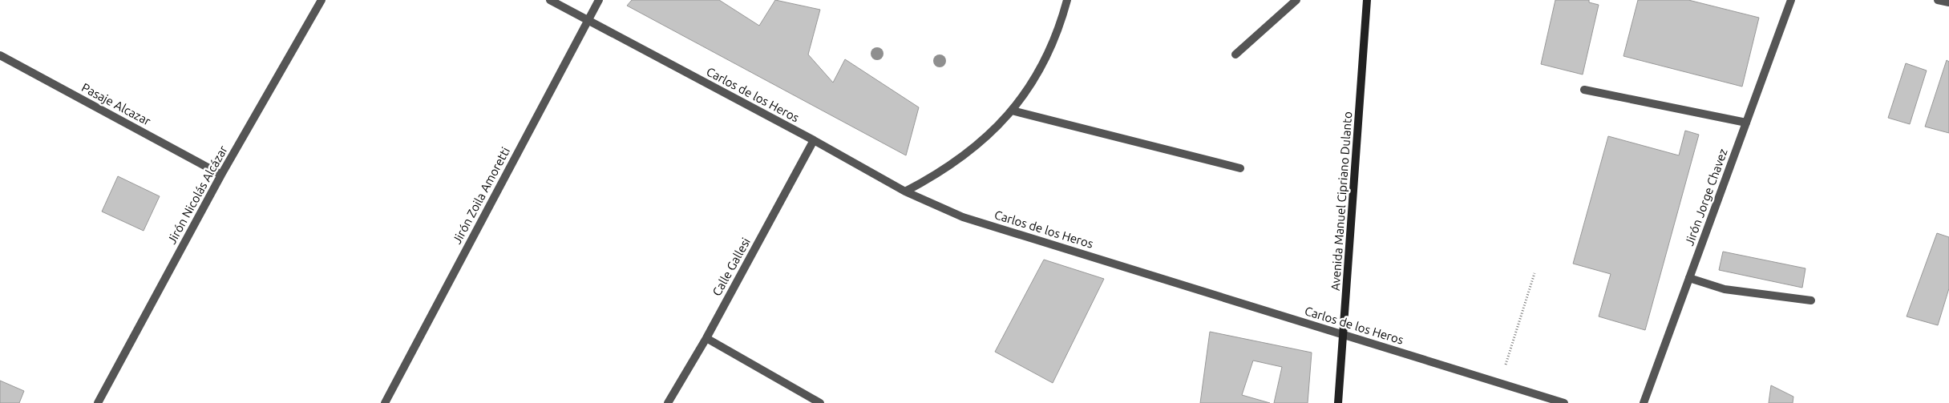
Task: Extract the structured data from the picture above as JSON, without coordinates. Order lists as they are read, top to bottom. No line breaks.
{"streets":{"street":["Carlos de los Heros","Pasaje Alcazar","Jirón Nicolás Alcázar","Jirón Zoila Amoretti","Jirón Jorge Chavez","Avenida Manuel Cipriano Dulanto","Calle Gallesi"]},"crossings":[["Carlos de los Heros","Jirón Zoila Amoretti"],["Carlos de los Heros","Avenida Manuel Cipriano Dulanto"],["Carlos de los Heros","Calle Gallesi"],["Pasaje Alcazar","Jirón Nicolás Alcázar"]]}
